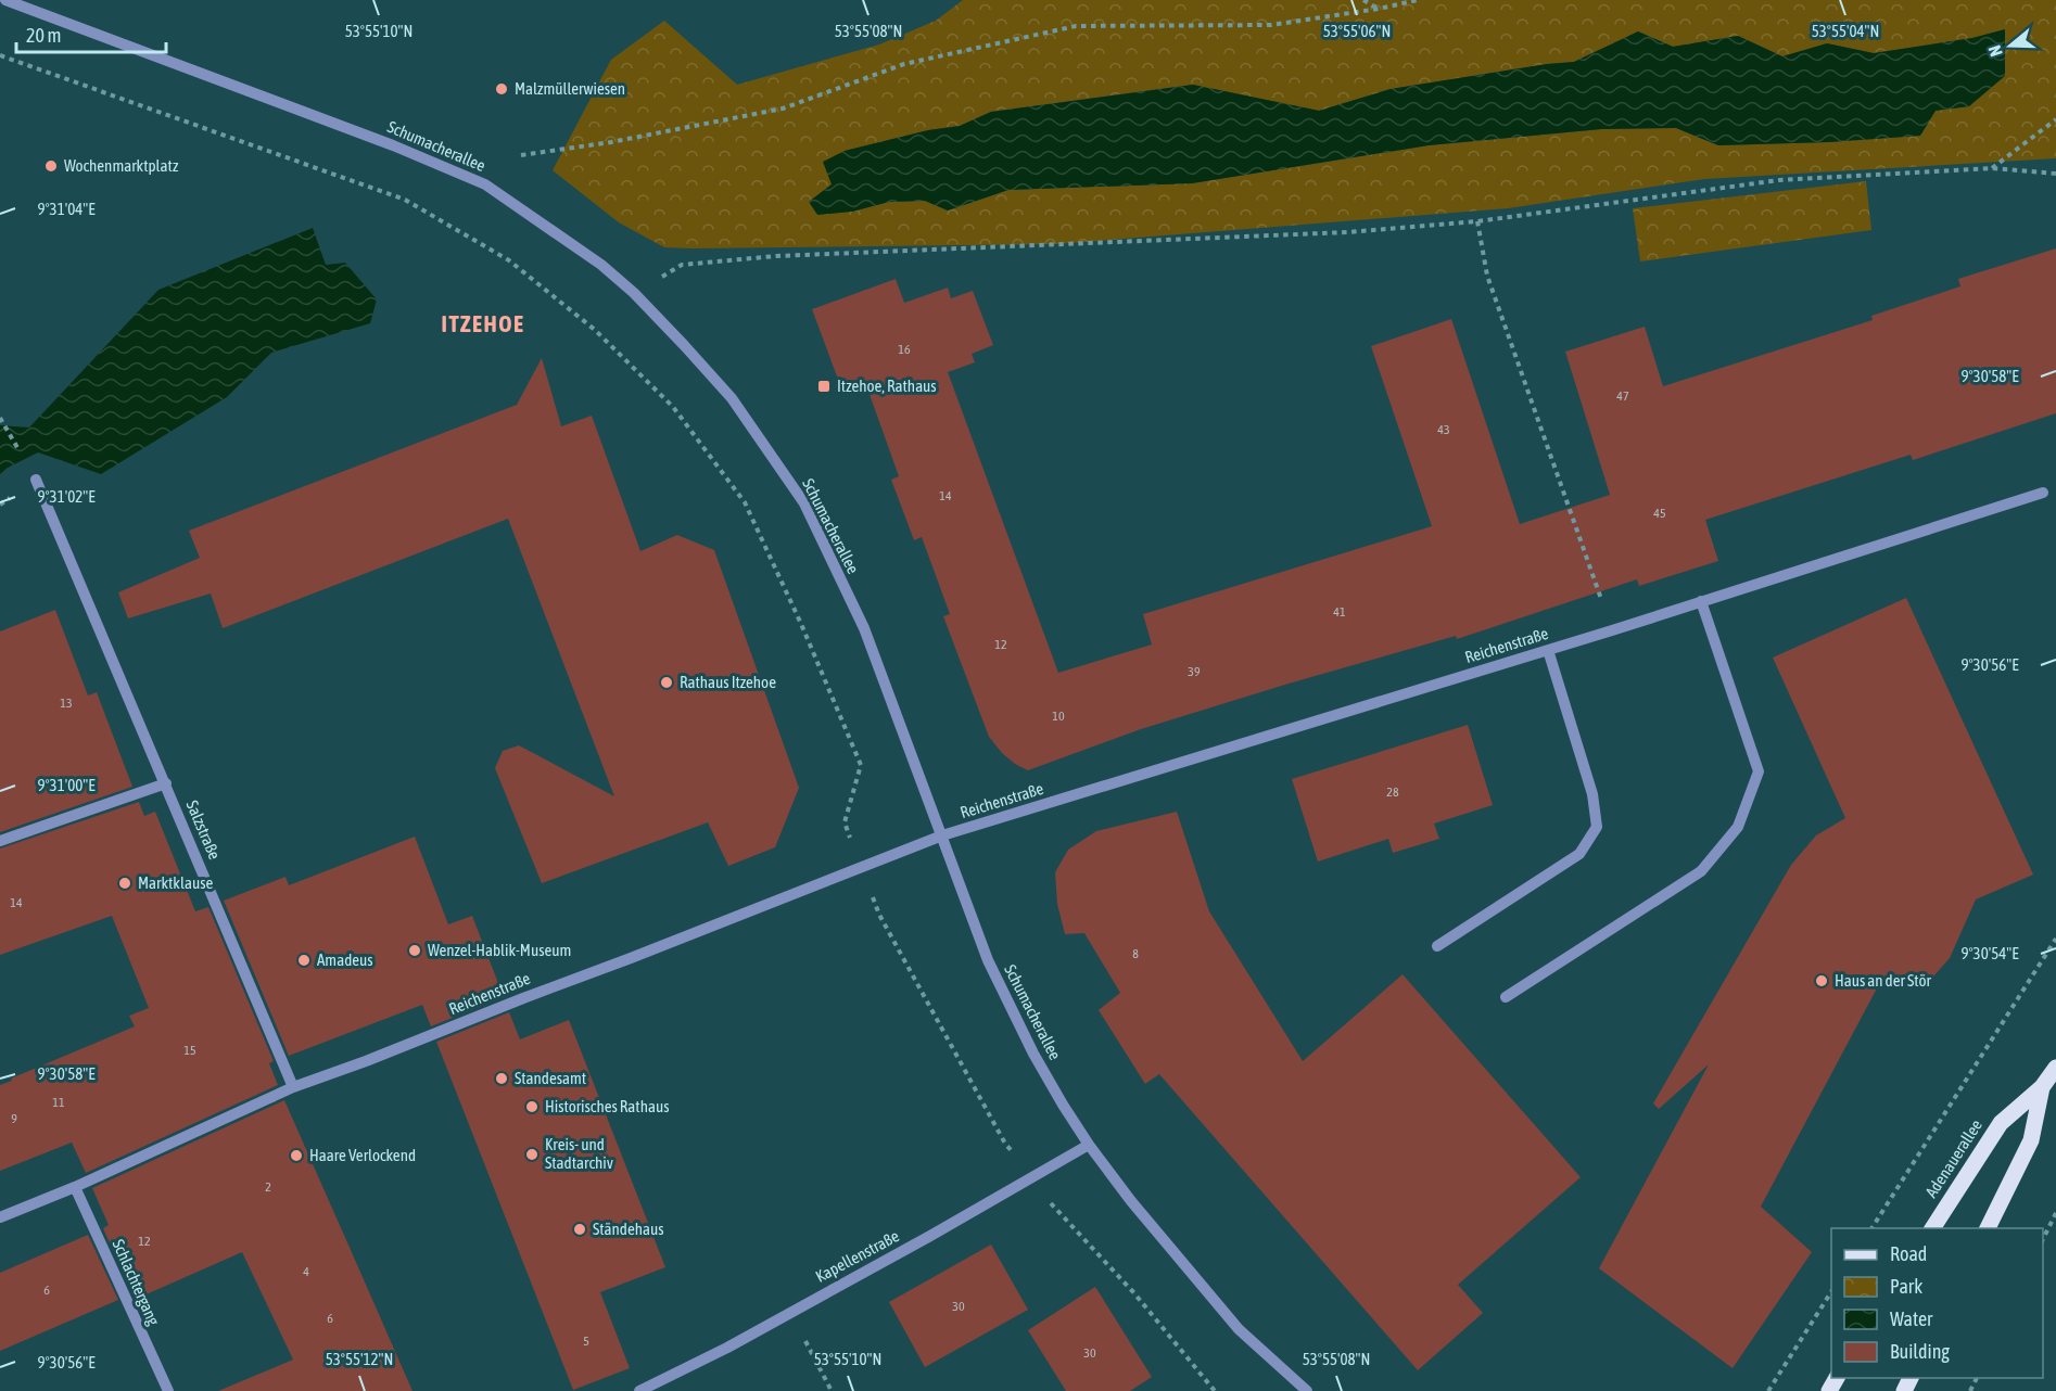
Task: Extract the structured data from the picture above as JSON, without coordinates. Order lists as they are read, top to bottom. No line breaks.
{"streets":{"main road":["Adenauerallee"],"street":["Schumacherallee","Reichenstraße","Salzstraße","Kapellenstraße","Schlachtergang"]},"crossings":[["Schumacherallee","Reichenstraße"],["Schumacherallee","Kapellenstraße"],["Reichenstraße","Salzstraße"],["Reichenstraße","Schlachtergang"]],"districts":["ITZEHOE"],"places":{"other":["Malzmüllerwiesen","Wochenmarktplatz","Rathaus Itzehoe","Marktklause","Wenzel-Hablik-Museum","Amadeus","Haus an der Stör","Standesamt","Historisches Rathaus","Kreis- und Stadtarchiv","Haare Verlockend","Ständehaus"],"transit":["Itzehoe, Rathaus"]},"house_numbers":["16","47","43","14","45","41","12","39","13","10","28","14","8","15","11","9","2","12","4","6","30","6","5","30"],"legend":["Road","Park","Water","Building"],"scale_bar":"20 m","north":"left","coordinates":["53°55'10\"N","53°55'08\"N","53°55'06\"N","53°55'04\"N","9°31'04\"E","9°30'58\"E","9°31'02\"E","9°30'56\"E","9°31'00\"E","9°30'54\"E","53°55'12\"N"]}
